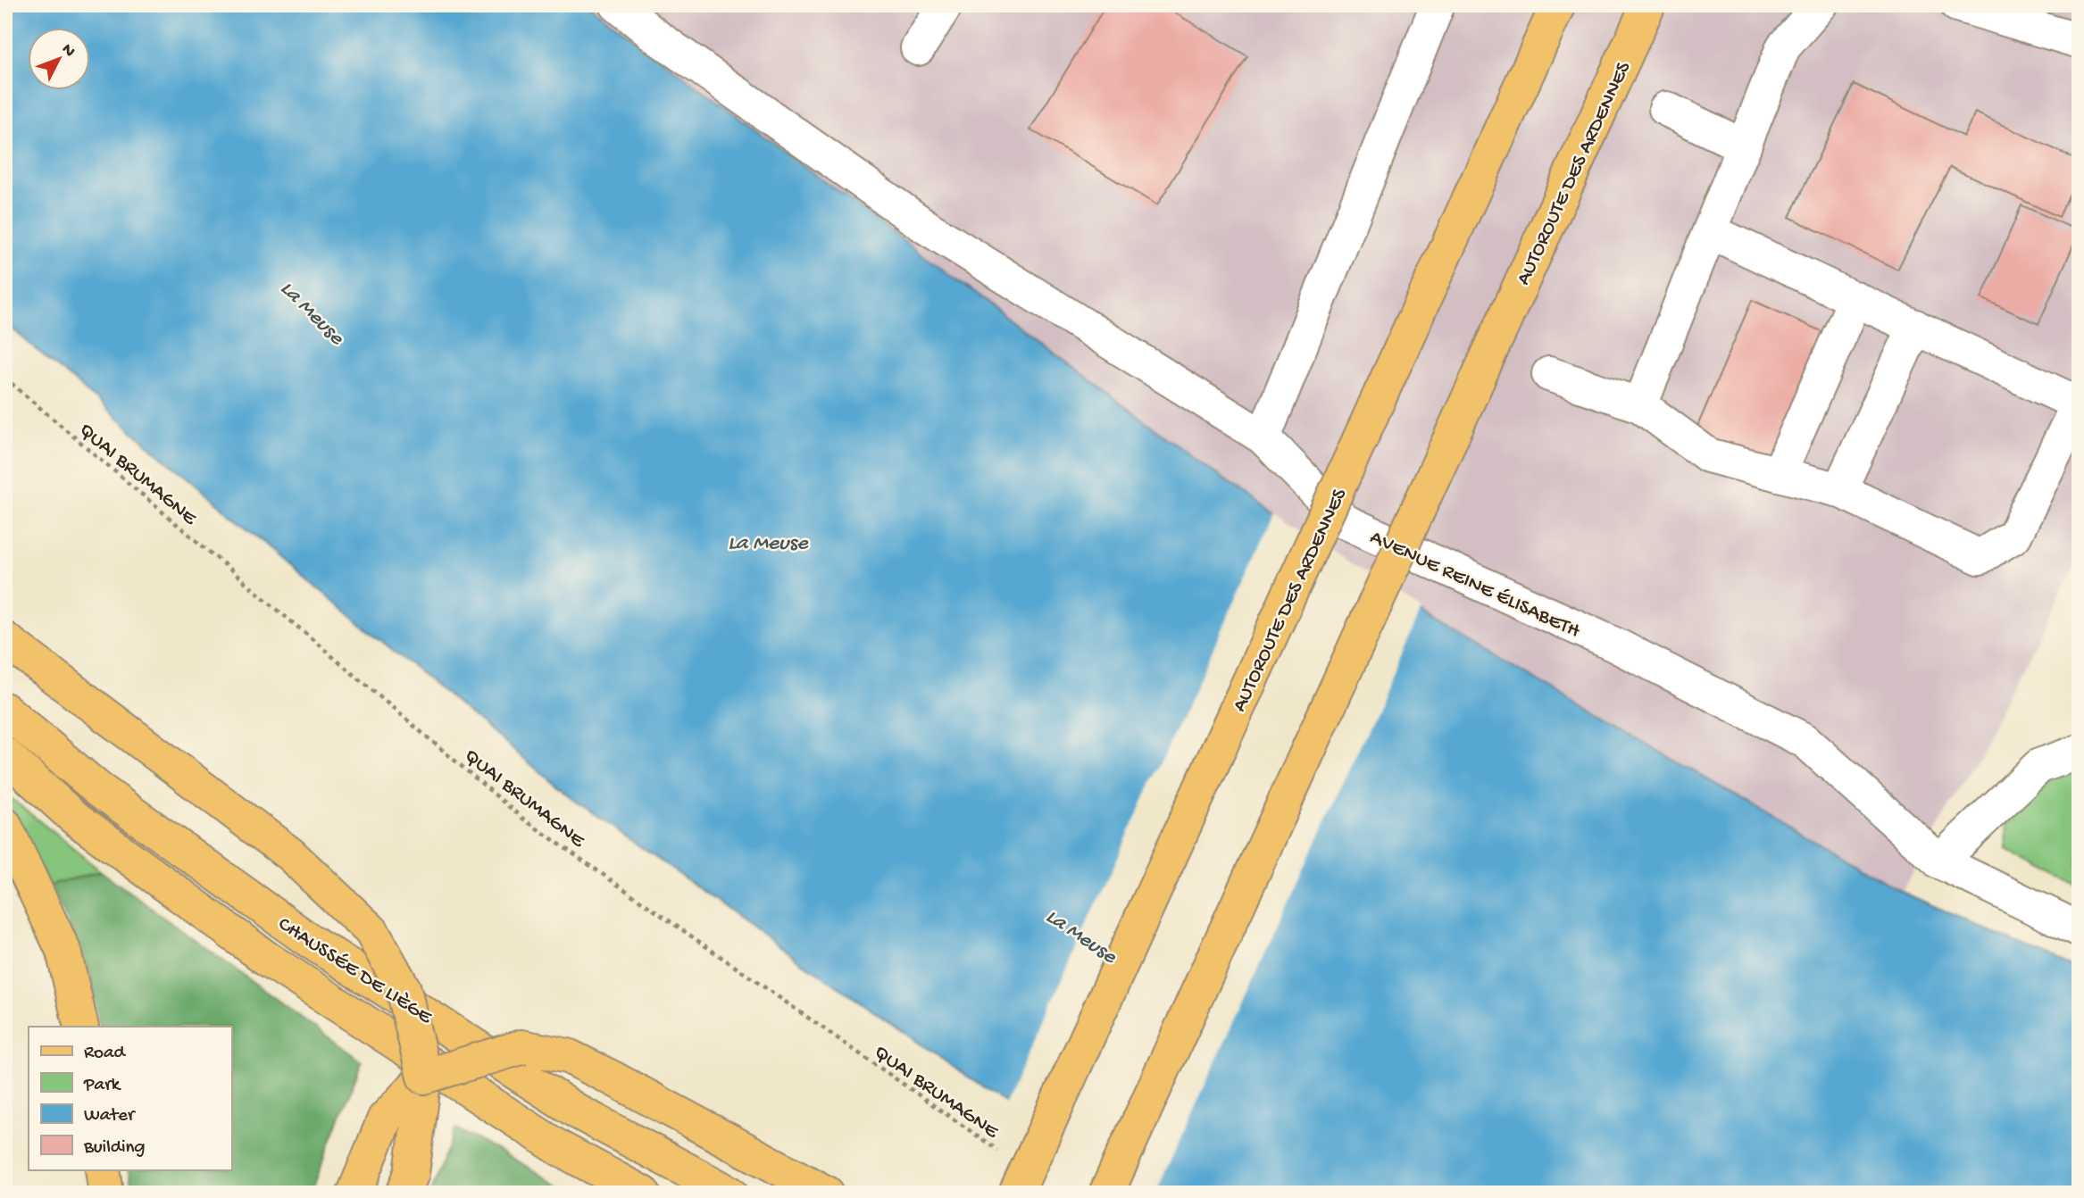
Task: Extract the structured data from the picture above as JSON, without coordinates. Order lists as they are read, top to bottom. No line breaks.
{"streets":{"main road":["AUTOROUTE DES ARDENNES","CHAUSSÉE DE LIÈGE"],"lane":["AVENUE REINE ÉLISABETH"],"path":["QUAI BRUMAGNE"]},"water":["La Meuse"],"legend":["Road","Park","Water","Building"],"north":"top right"}
